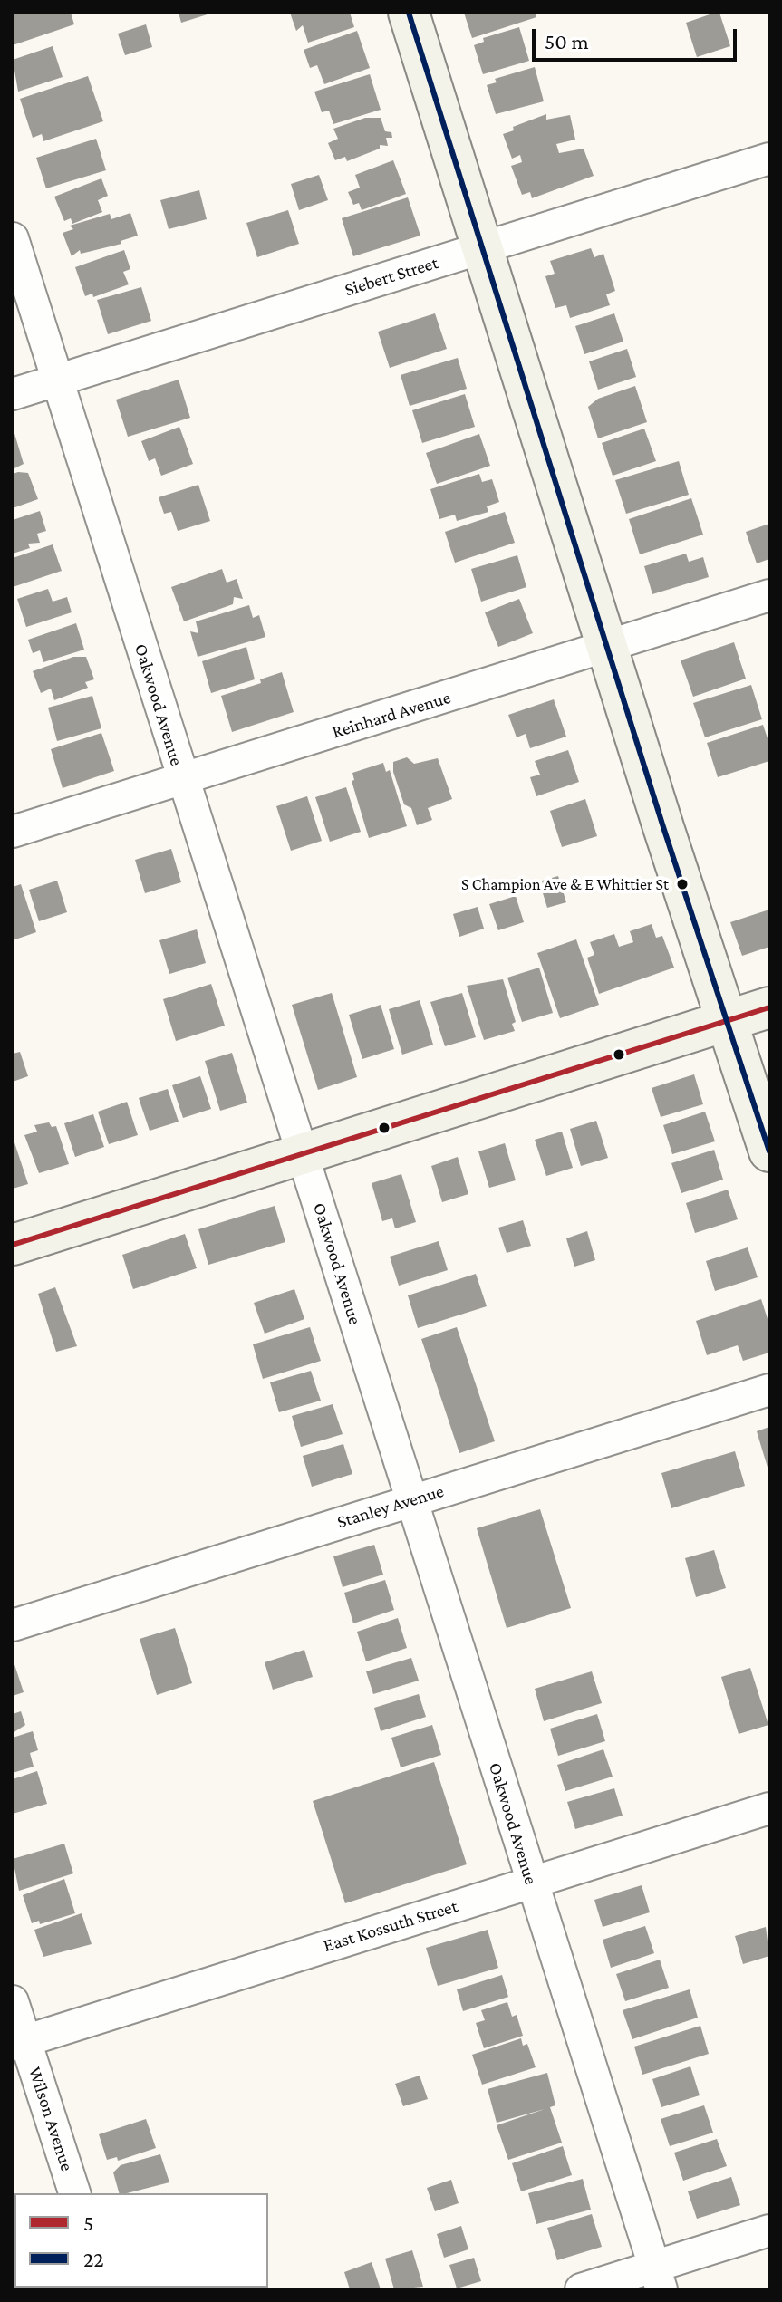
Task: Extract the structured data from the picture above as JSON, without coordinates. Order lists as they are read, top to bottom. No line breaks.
{"streets":{"street":["Siebert Street","Oakwood Avenue","Reinhard Avenue","Stanley Avenue","East Kossuth Street","Wilson Avenue"]},"crossings":[["Siebert Street","Oakwood Avenue"],["Oakwood Avenue","Reinhard Avenue"],["Oakwood Avenue","Stanley Avenue"],["Oakwood Avenue","East Kossuth Street"],["East Kossuth Street","Wilson Avenue"]],"places":["S Champion Ave & E Whittier St"],"lines":["transit line 22","transit line 5"],"legend":["5","22"],"scale_bar":"50 m"}
